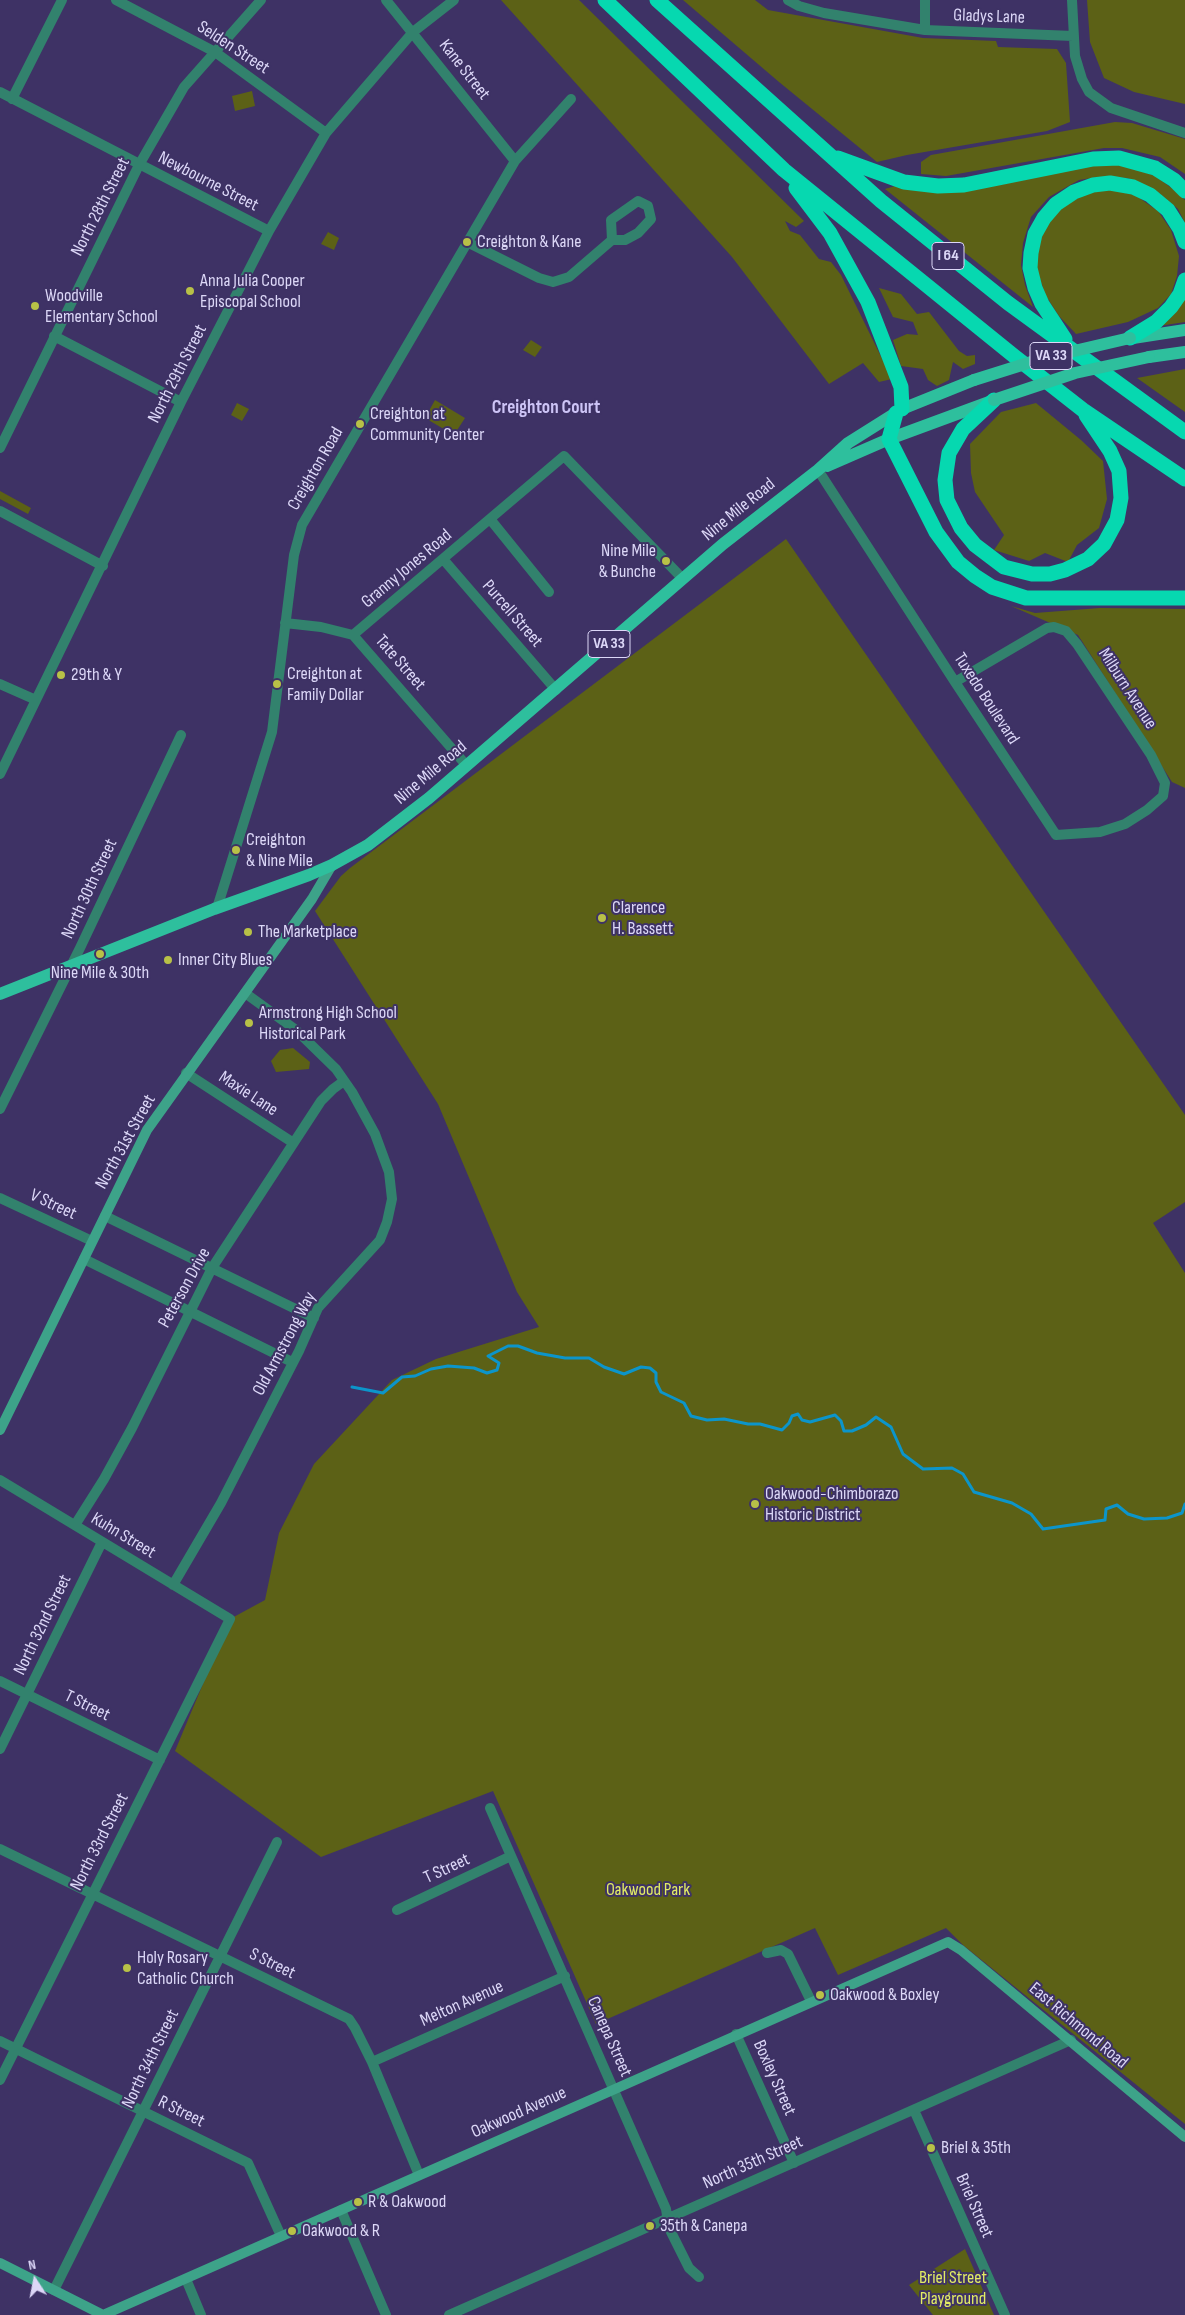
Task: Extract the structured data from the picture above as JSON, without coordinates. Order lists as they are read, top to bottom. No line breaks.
{"streets":{"highway":["I 64"],"main road":["VA 33","Nine Mile Road"],"street":["Gladys Lane","Selden Street","Kane Street","Newbourne Street","North 28th Street","North 29th Street","Creighton Road","Granny Jones Road","Purcell Street","Tate Street","Milburn Avenue","Tuxedo Boulevard","North 30th Street","Maxie Lane","North 31st Street","V Street","Peterson Drive","Old Armstrong Way","Kuhn Street","North 32nd Street","T Street","North 33rd Street","S Street","Melton Avenue","East Richmond Road","Canepa Street","North 34th Street","Boxley Street","R Street","Oakwood Avenue","North 35th Street","Briel Street"]},"crossings":[["Selden Street","North 28th Street"],["Selden Street","North 29th Street"],["Kane Street","North 29th Street"],["Kane Street","Creighton Road"],["Newbourne Street","North 28th Street"],["Newbourne Street","North 29th Street"],["Creighton Road","Nine Mile Road"],["Creighton Road","Tate Street"],["Nine Mile Road","Granny Jones Road"],["Nine Mile Road","Purcell Street"],["Nine Mile Road","Tate Street"],["Nine Mile Road","Tuxedo Boulevard"],["Nine Mile Road","North 30th Street"],["Nine Mile Road","North 31st Street"],["Granny Jones Road","Purcell Street"],["Granny Jones Road","Tate Street"],["Milburn Avenue","Tuxedo Boulevard"],["Maxie Lane","North 31st Street"],["Maxie Lane","Peterson Drive"],["North 31st Street","V Street"],["North 31st Street","Old Armstrong Way"],["Peterson Drive","Old Armstrong Way"],["Peterson Drive","Kuhn Street"],["Old Armstrong Way","Kuhn Street"],["Kuhn Street","North 32nd Street"],["Kuhn Street","North 33rd Street"],["North 32nd Street","T Street"],["T Street","North 33rd Street"],["T Street","Canepa Street"],["North 33rd Street","S Street"],["North 33rd Street","R Street"],["S Street","Melton Avenue"],["S Street","North 34th Street"],["S Street","Oakwood Avenue"],["Melton Avenue","Canepa Street"],["East Richmond Road","Oakwood Avenue"],["East Richmond Road","North 35th Street"],["Canepa Street","Oakwood Avenue"],["Canepa Street","North 35th Street"],["North 34th Street","R Street"],["Boxley Street","Oakwood Avenue"],["Boxley Street","North 35th Street"],["R Street","Oakwood Avenue"],["North 35th Street","Briel Street"]],"districts":["Creighton Court"],"parks":["Oakwood Park","Briel Street Playground"],"places":["Creighton & Kane","Anna Julia Cooper Episcopal School","Woodville Elementary School","Creighton at Community Center","Nine Mile & Bunche","29th & Y","Creighton at Family Dollar","Creighton & Nine Mile","Clarence H. Bassett","The Marketplace","Nine Mile & 30th","Inner City Blues","Armstrong High School Historical Park","Oakwood-Chimborazo Historic District","Holy Rosary Catholic Church","Oakwood & Boxley","Briel & 35th","R & Oakwood","35th & Canepa","Oakwood & R"],"north":"top"}
